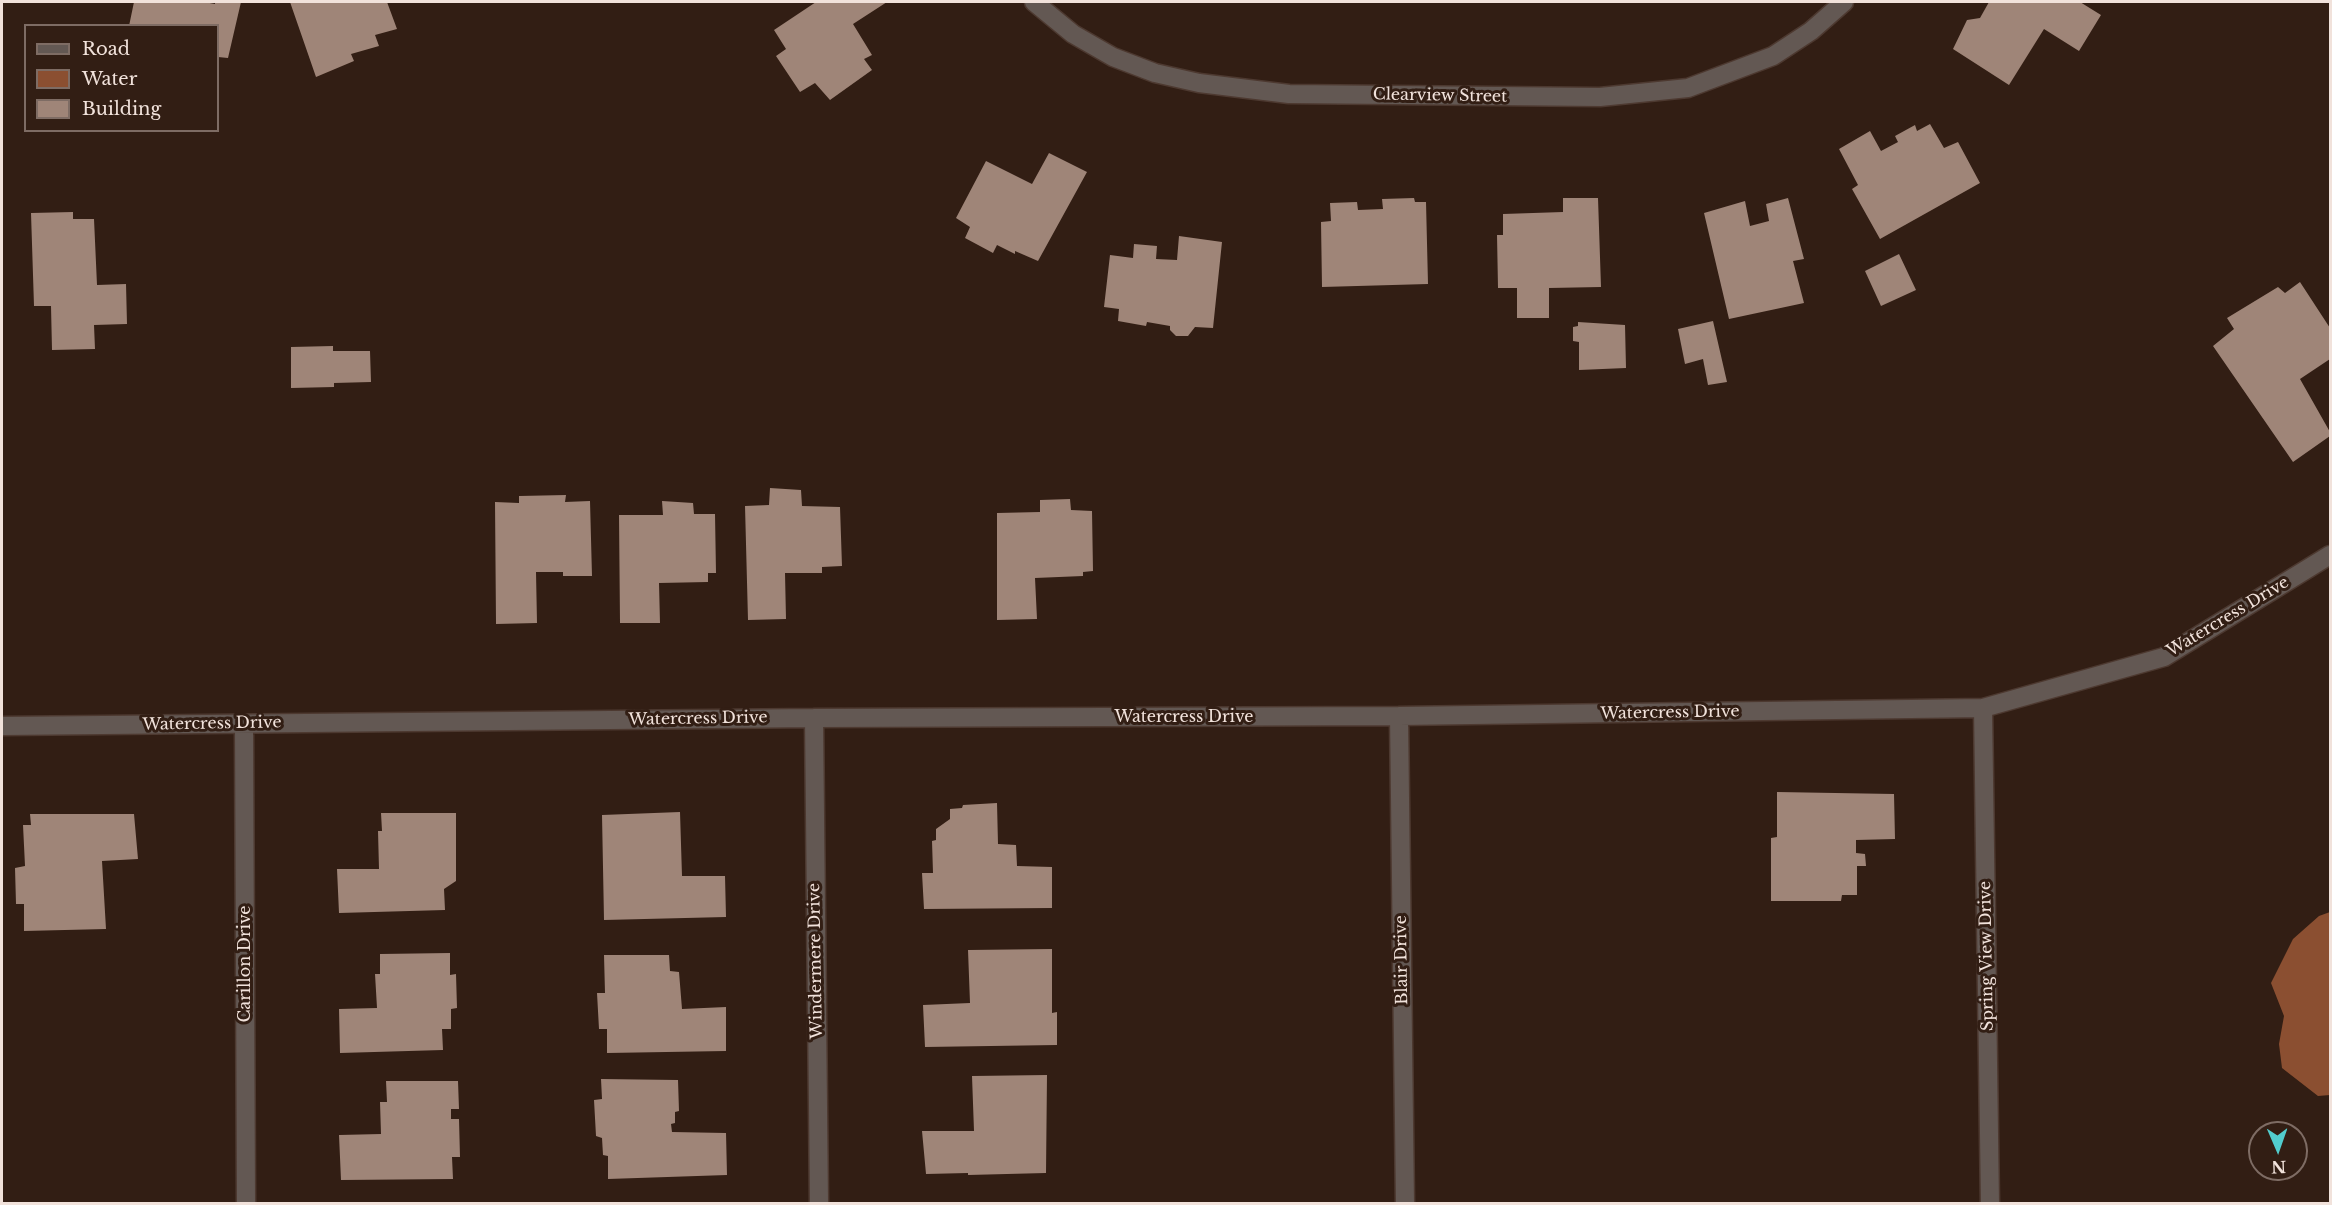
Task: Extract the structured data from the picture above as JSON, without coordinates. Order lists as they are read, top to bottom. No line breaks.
{"streets":{"street":["Clearview Street","Watercress Drive","Spring View Drive","Blair Drive","Windermere Drive","Carillon Drive"]},"crossings":[["Watercress Drive","Spring View Drive"],["Watercress Drive","Blair Drive"],["Watercress Drive","Windermere Drive"],["Watercress Drive","Carillon Drive"]],"legend":["Road","Water","Building"],"north":"bottom"}
